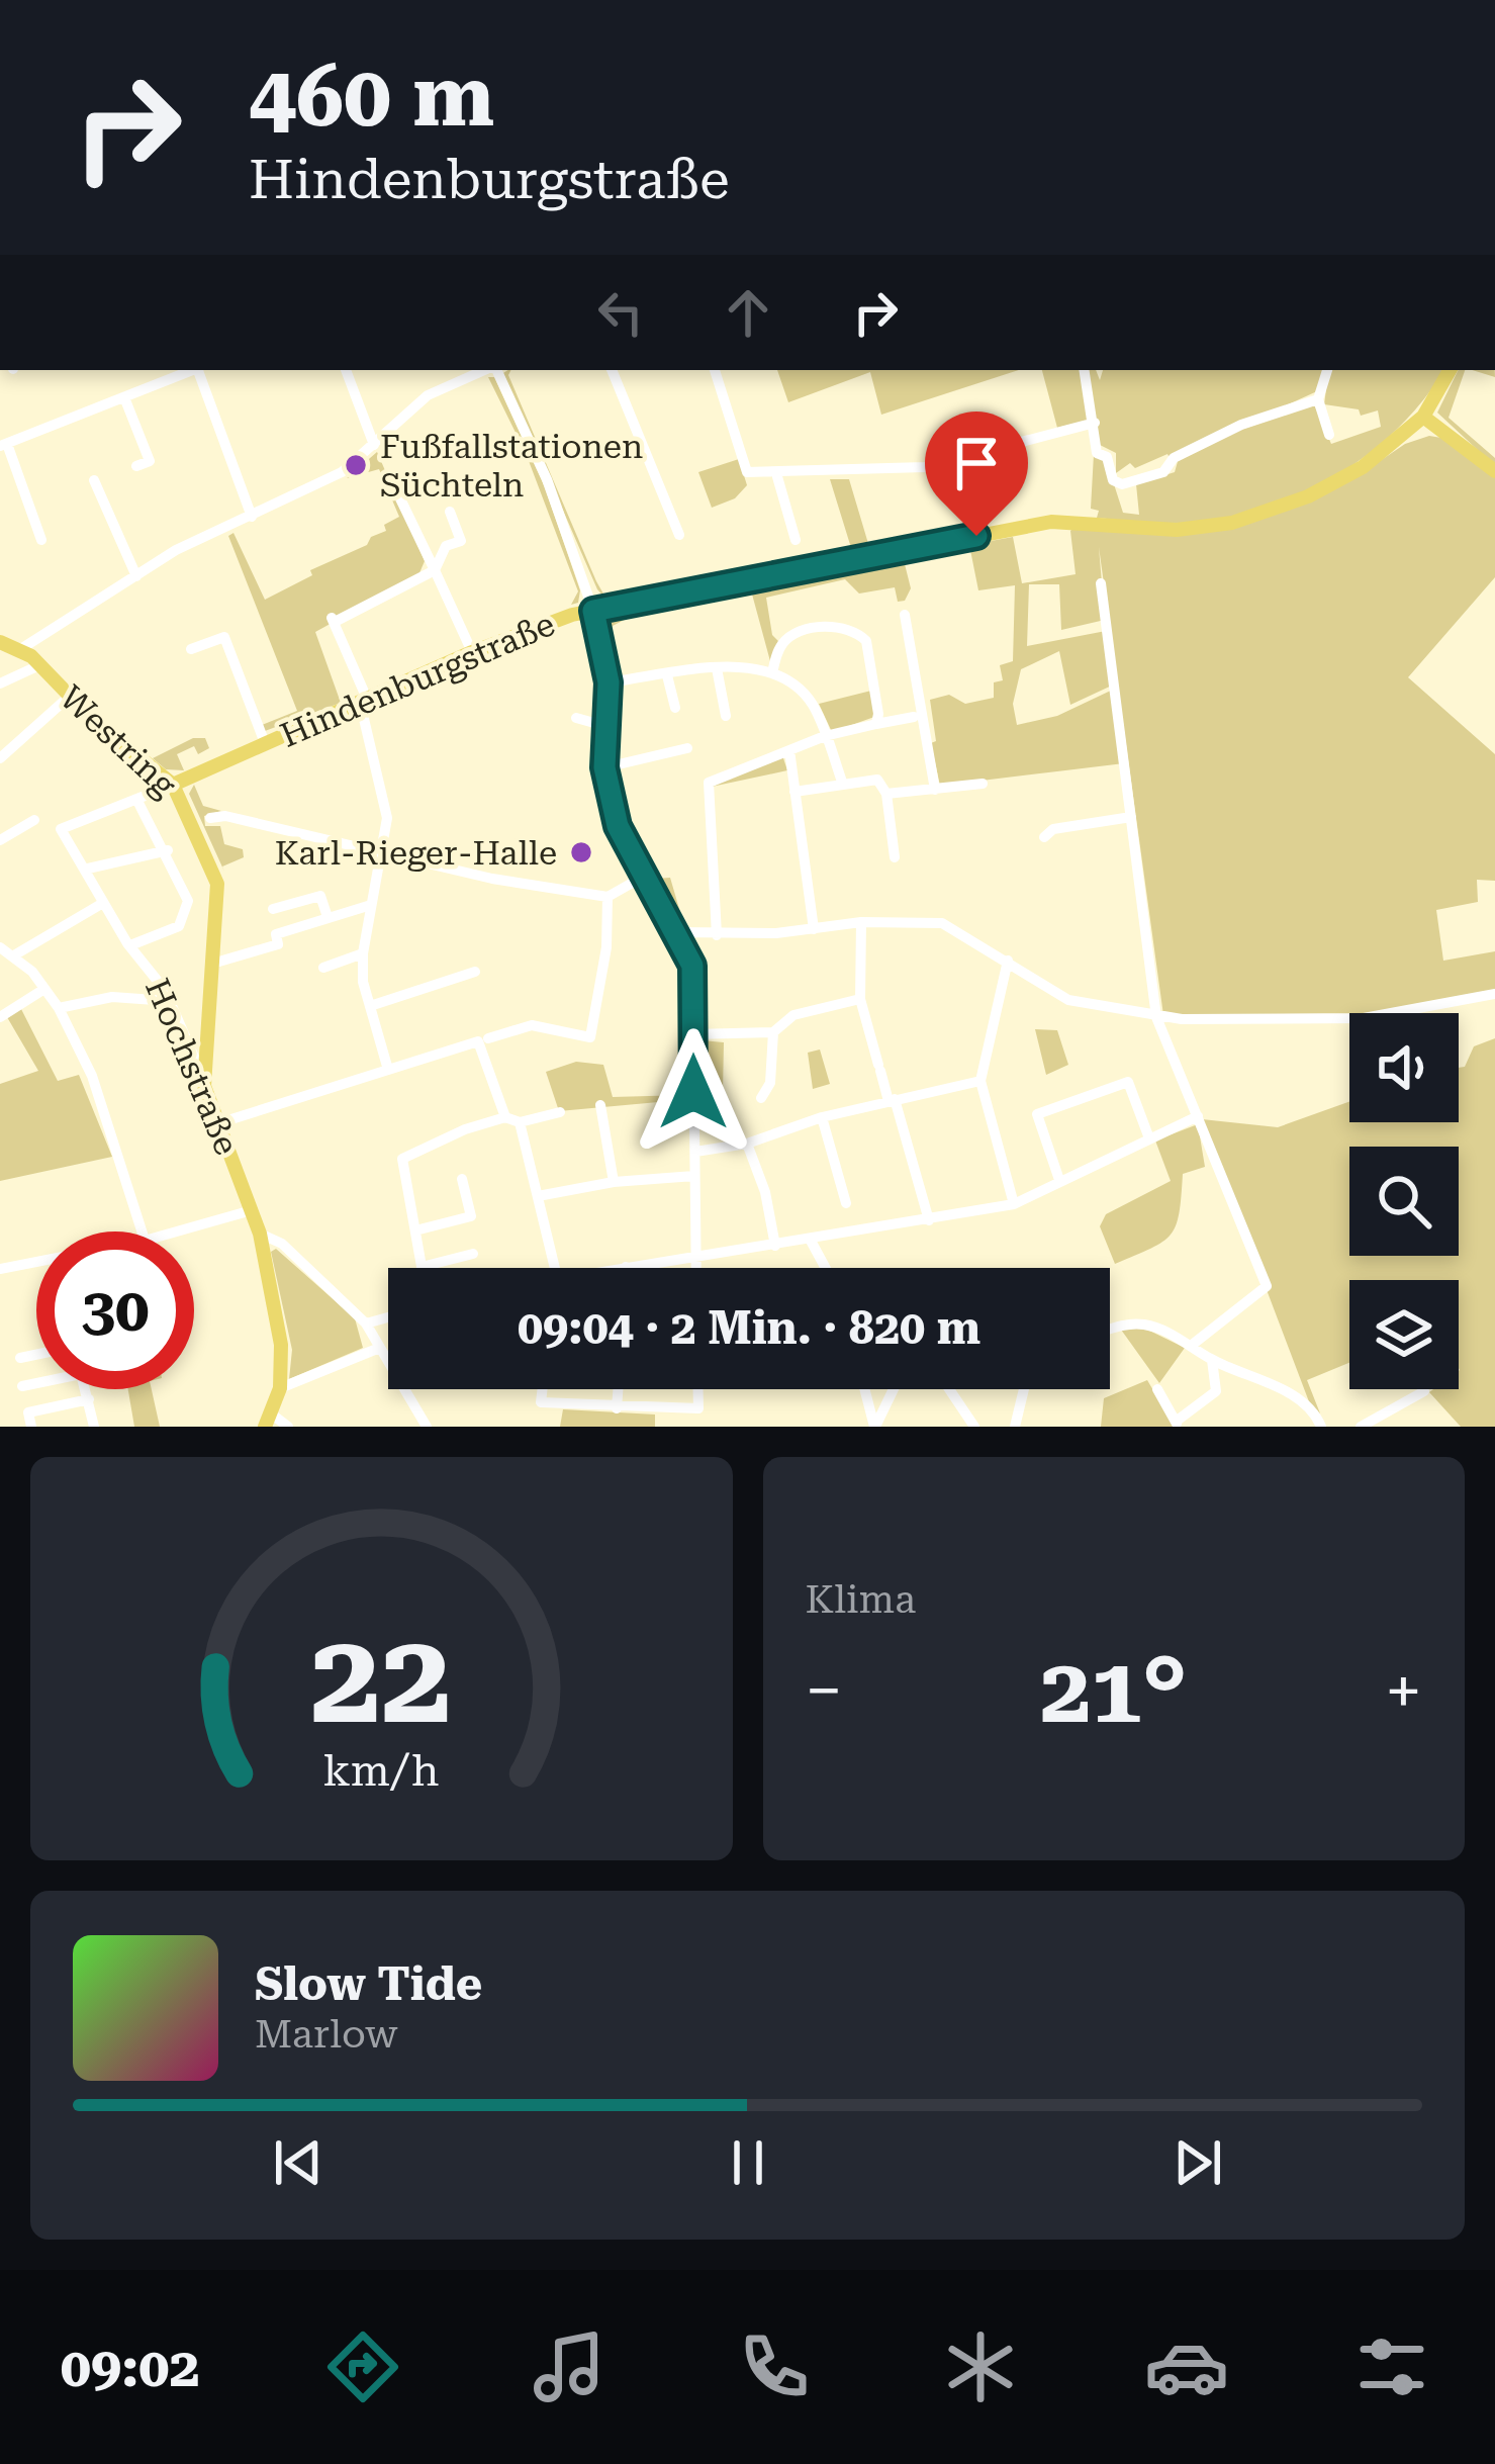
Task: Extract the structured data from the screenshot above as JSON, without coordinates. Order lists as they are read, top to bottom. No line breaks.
{"streets":{"main road":["Hindenburgstraße","Westring","Hochstraße"]},"crossings":[["Hindenburgstraße","Westring"],["Hindenburgstraße","Hochstraße"],["Westring","Hochstraße"]],"places":["Fußfallstationen Süchteln","Karl-Rieger-Halle"],"page":{"turn":["460 m","Hindenburgstraße"],"limit":"30","trip":"09:04 · 2 Min. · 820 m","tile":"Klima","heat":["−","21°","+"],"song":["Slow Tide","Marlow"],"tabs":"09:02","gauge":["22","km/h"]}}
